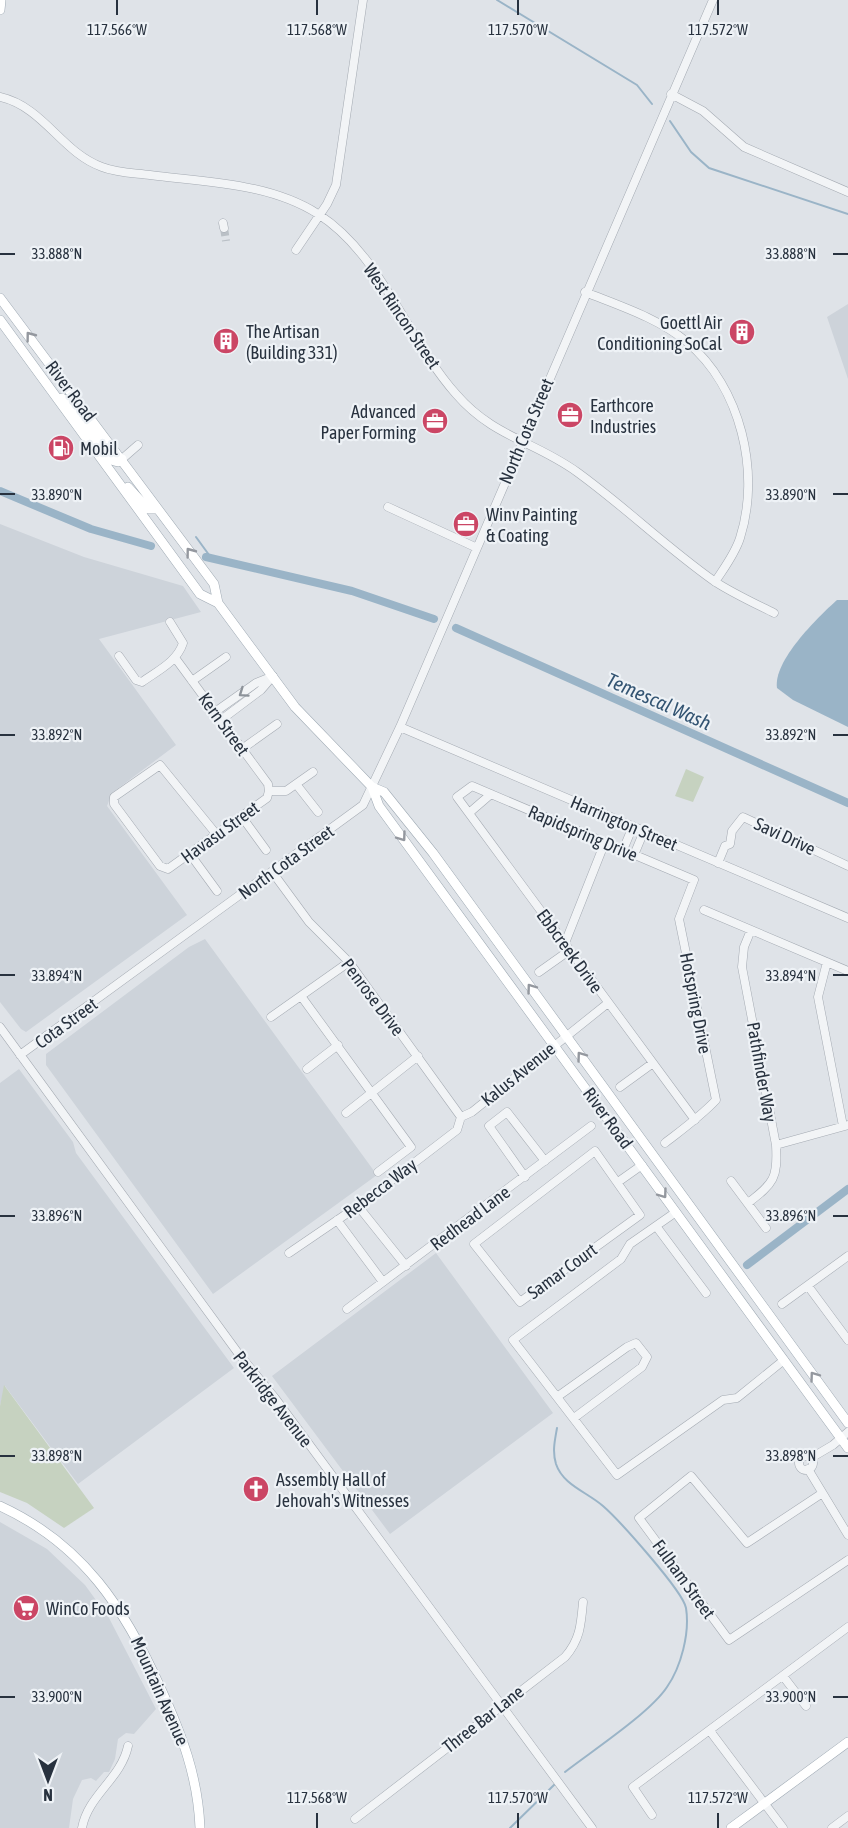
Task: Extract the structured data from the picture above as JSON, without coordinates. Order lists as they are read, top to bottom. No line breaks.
{"streets":{"main road":["River Road","Mountain Avenue"],"street":["West Rincon Street","North Cota Street","Kern Street","Harrington Street","Havasu Street","Rapidspring Drive","Savi Drive","Ebbcreek Drive","Penrose Drive","Hotspring Drive","Cota Street","Pathfinder Way","Kalus Avenue","Rebecca Way","Redhead Lane","Samar Court","Parkridge Avenue","Fulham Street","Three Bar Lane"]},"crossings":[["West Rincon Street","North Cota Street"],["River Road","North Cota Street"],["River Road","Kalus Avenue"],["North Cota Street","Harrington Street"],["North Cota Street","Penrose Drive"],["North Cota Street","Cota Street"],["Kern Street","Havasu Street"],["Harrington Street","Savi Drive"],["Rapidspring Drive","Ebbcreek Drive"],["Rapidspring Drive","Hotspring Drive"],["Ebbcreek Drive","Hotspring Drive"],["Ebbcreek Drive","Kalus Avenue"],["Penrose Drive","Kalus Avenue"],["Penrose Drive","Rebecca Way"],["Cota Street","Parkridge Avenue"],["Kalus Avenue","Rebecca Way"],["Parkridge Avenue","Three Bar Lane"]],"water":["Temescal Wash"],"places":{"building":["Goettl Air Conditioning SoCal","The Artisan (Building 331)"],"office":["Earthcore Industries","Advanced Paper Forming","Winv Painting & Coating"],"fuel station":["Mobil"],"church":["Assembly Hall of Jehovah's Witnesses"],"supermarket":["WinCo Foods"]},"north":"bottom","coordinates":["117.566°W","117.568°W","117.570°W","117.572°W","33.888°N","33.890°N","33.892°N","33.894°N","33.896°N","33.898°N","33.900°N"]}
